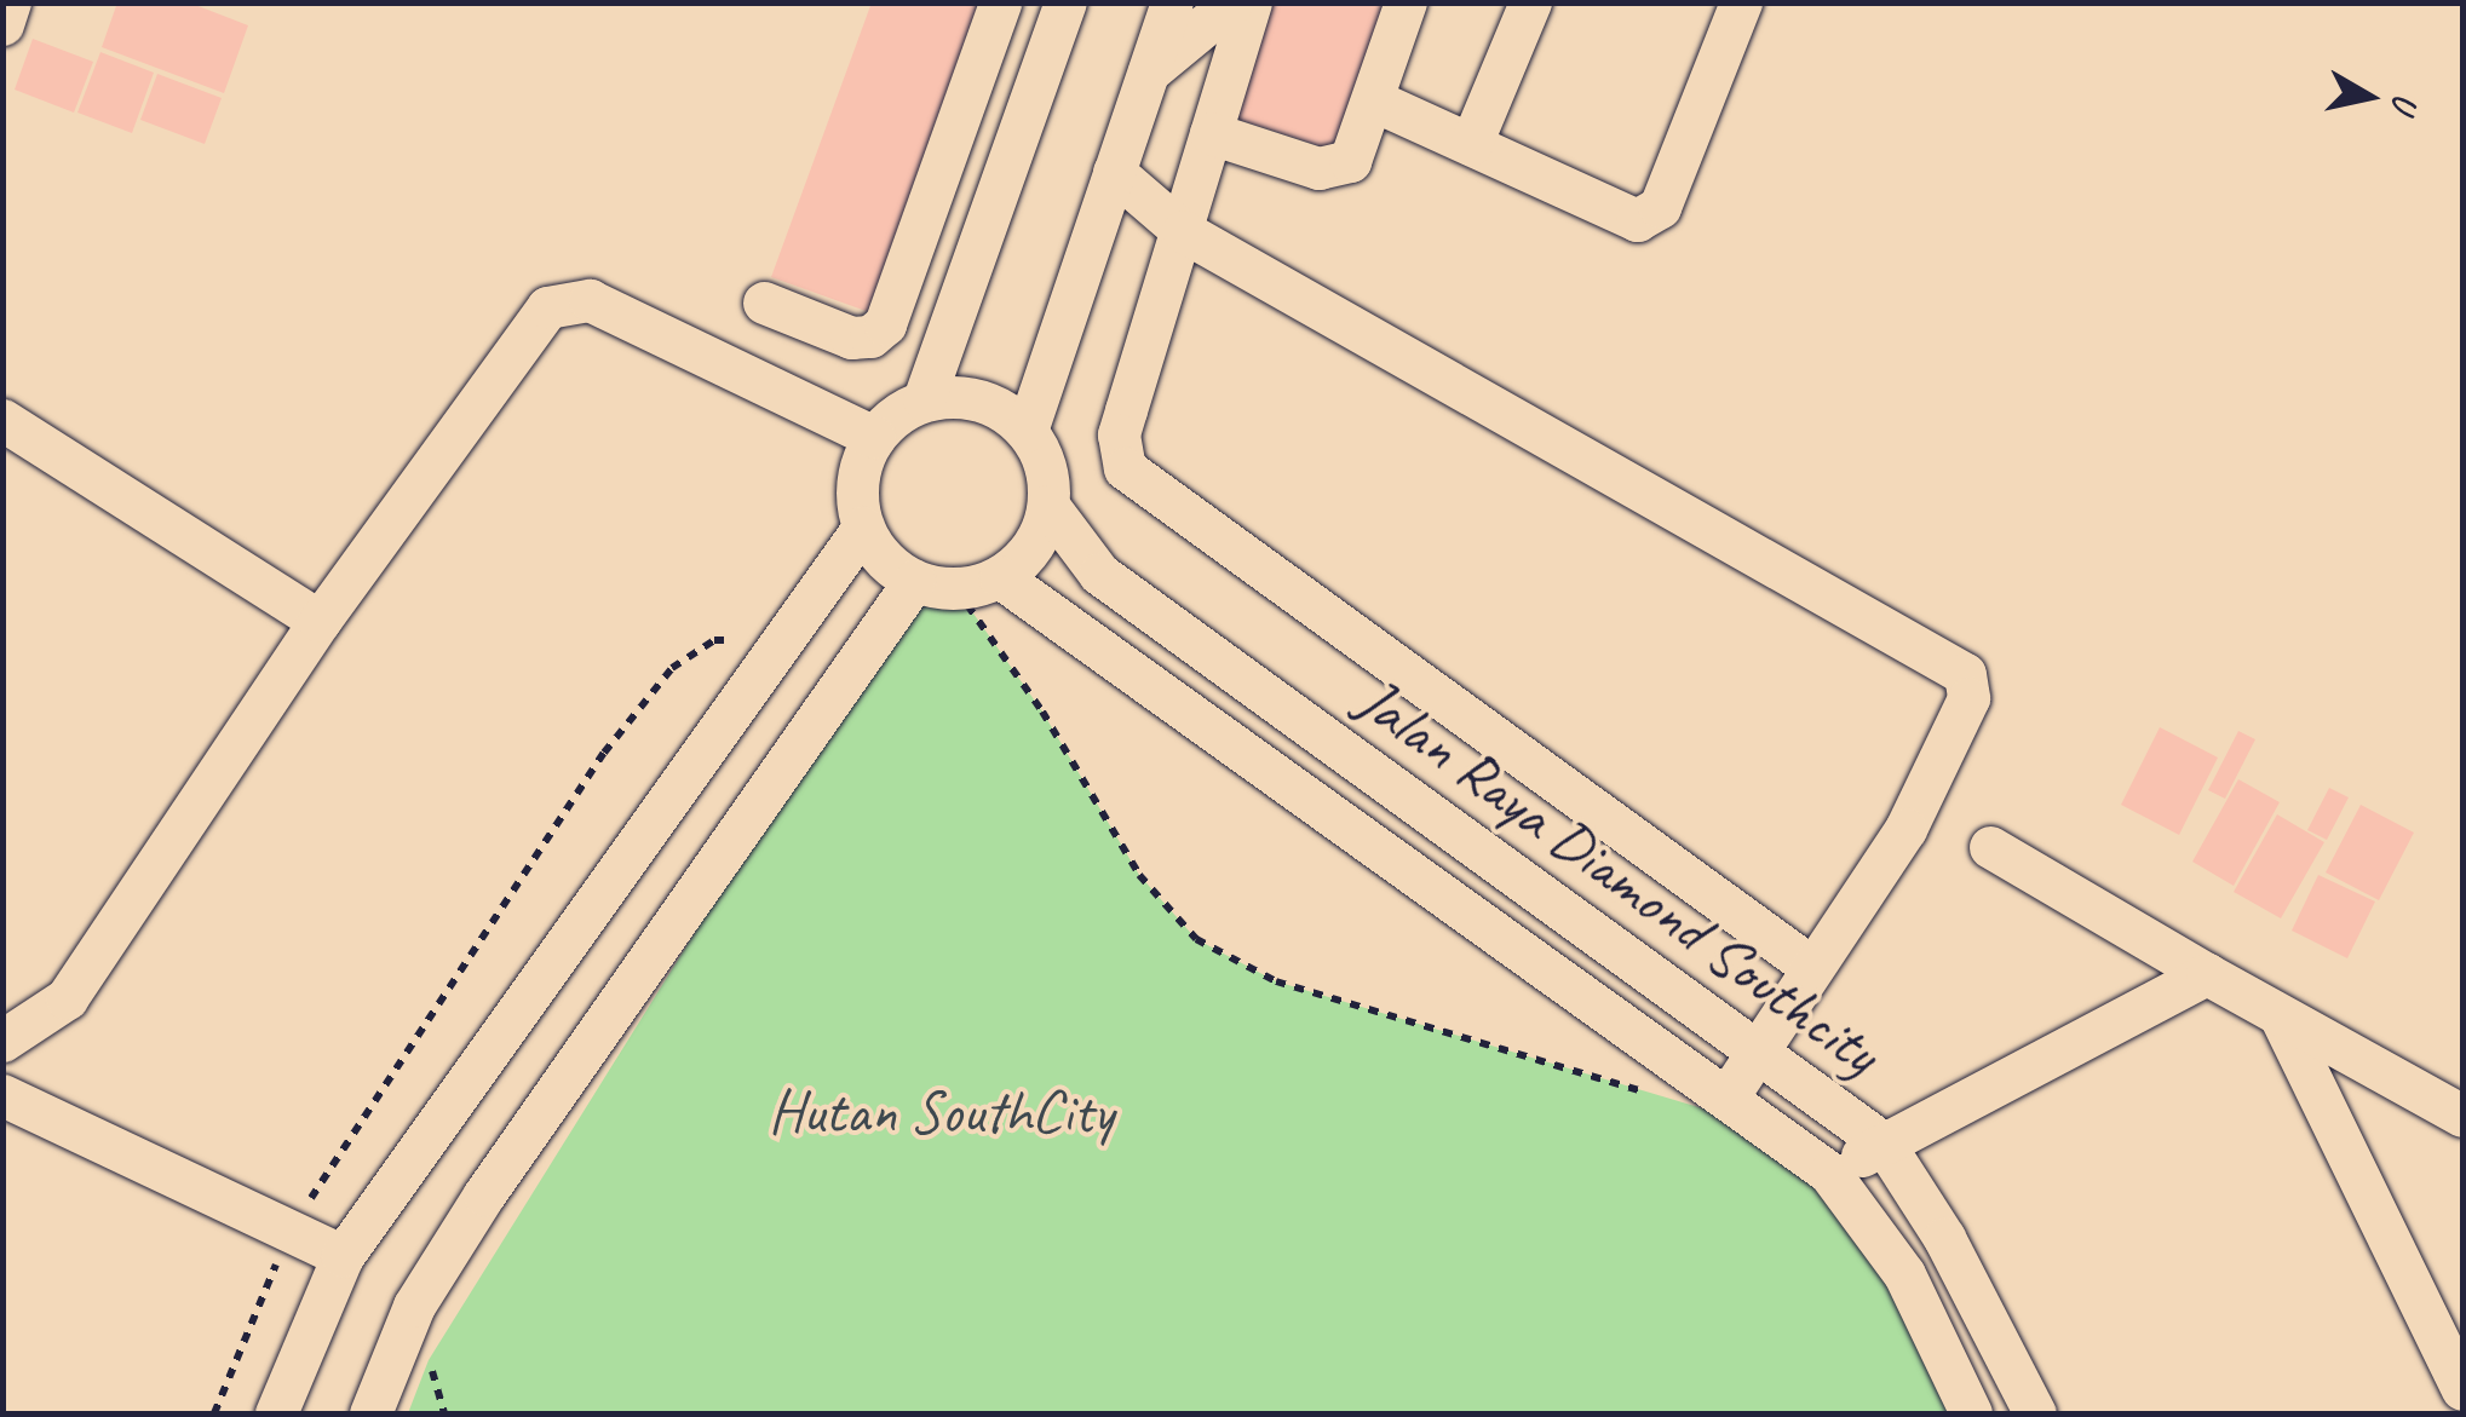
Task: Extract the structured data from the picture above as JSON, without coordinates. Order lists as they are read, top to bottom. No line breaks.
{"streets":{"street":["Jalan Raya Diamond Southcity"]},"parks":["Hutan SouthCity"],"north":"right"}
